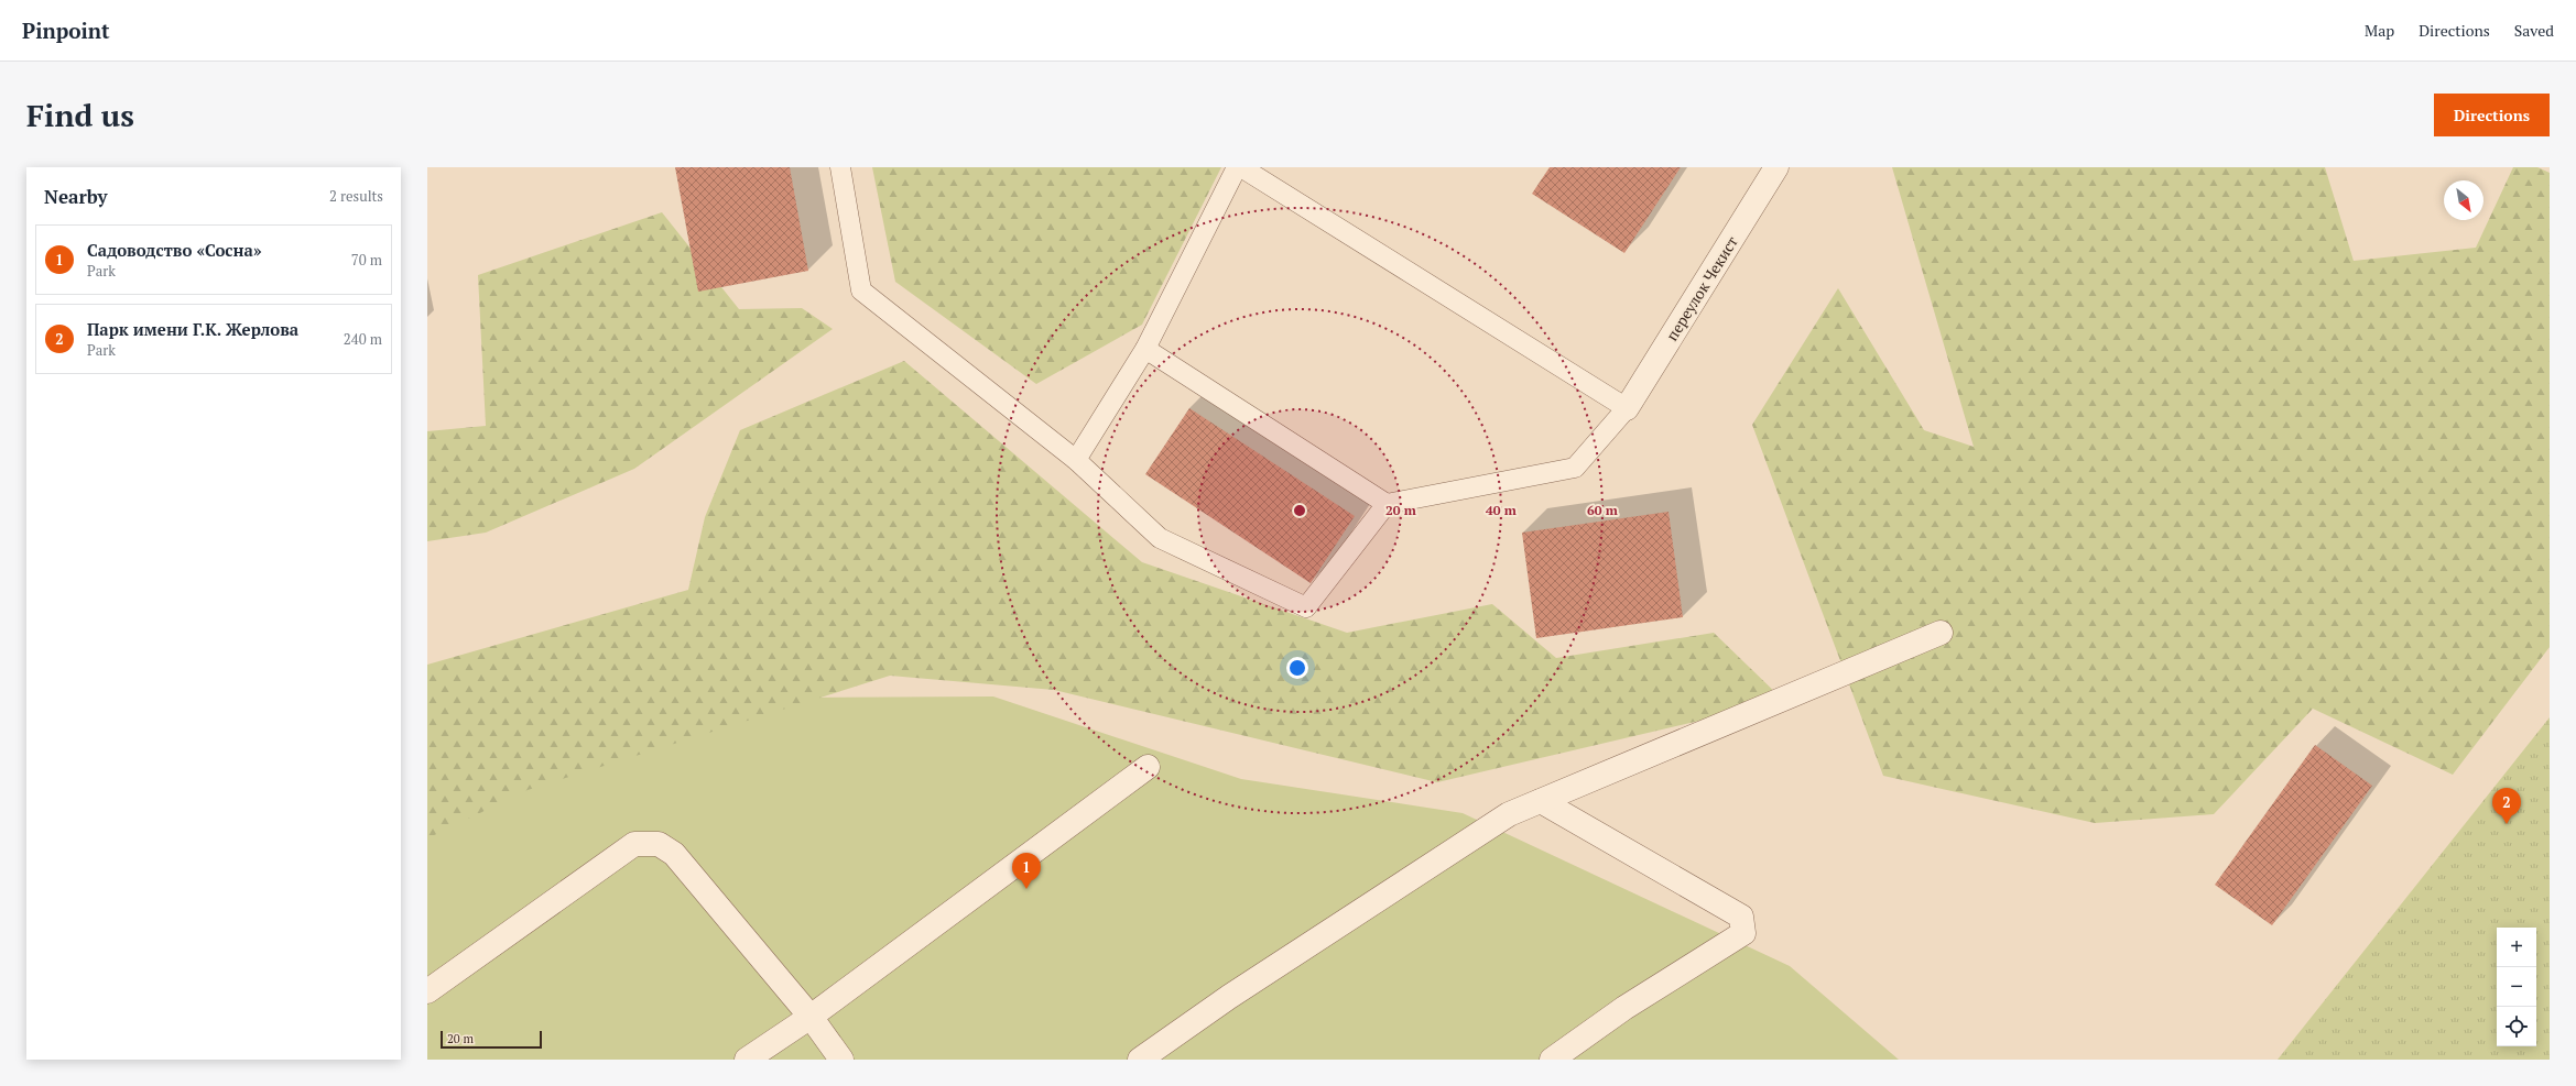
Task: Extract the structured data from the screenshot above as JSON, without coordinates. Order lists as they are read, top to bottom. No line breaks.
{"streets":{"street":["переулок Чекист"]},"scale_bar":"20 m","north":"bottom right","page":{"header":"Pinpoint","nav":["Map","Directions","Saved"],"buttons":"Directions","title":"Find us","heading":["Nearby","2 results"],"list":[{"mark":"1","name":"Садоводство «Сосна»","note":"Park","value":"70 m"},{"mark":"2","name":"Парк имени Г.К. Жерлова","note":"Park","value":"240 m"}],"pins":["2","1"],"map_buttons":["+","−"],"scale":"20 m"},"rings":["20 m","40 m","60 m"]}
